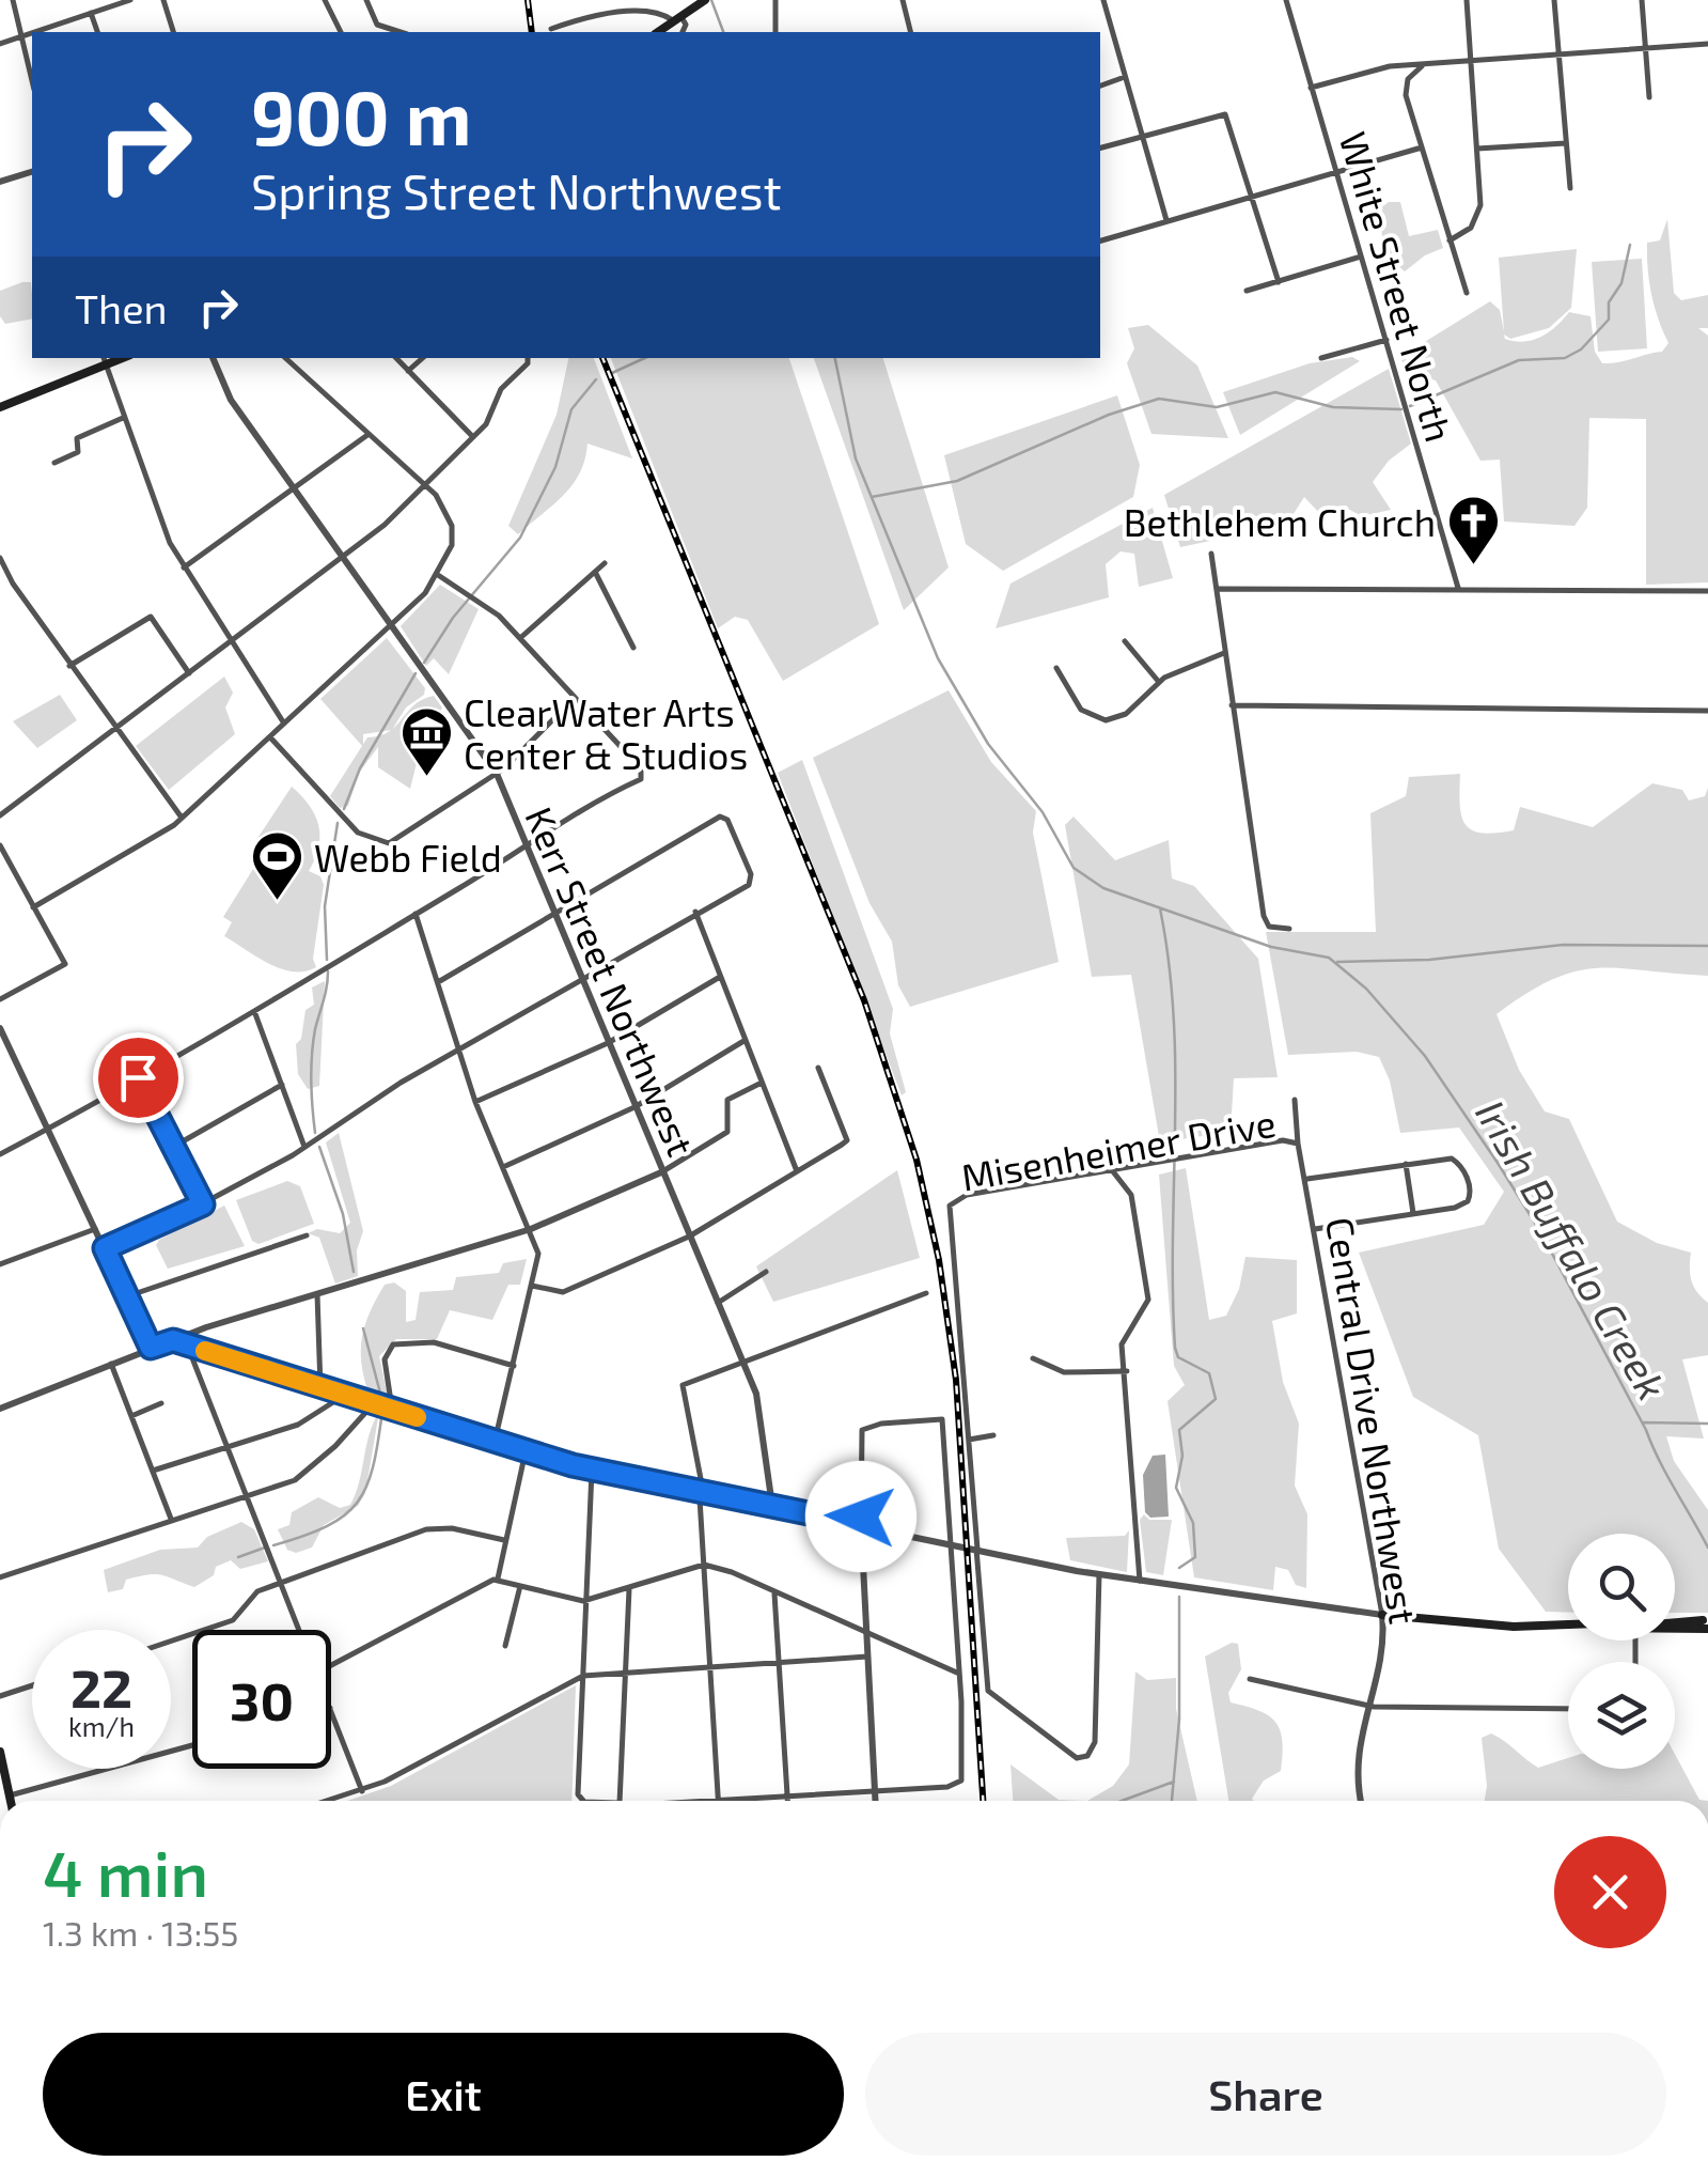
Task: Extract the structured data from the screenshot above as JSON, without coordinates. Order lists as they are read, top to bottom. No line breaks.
{"streets":{"street":["White Street North","Kerr Street Northwest","Misenheimer Drive","Central Drive Northwest"]},"crossings":[["Misenheimer Drive","Central Drive Northwest"]],"water":["Irish Buffalo Creek"],"places":{"church":["Bethlehem Church"],"museum":["ClearWater Arts Center & Studios"],"sports":["Webb Field"]},"page":{"turn":["900 m","Spring Street Northwest"],"then":"Then","speed":"22 km/h","limit":"30","heading":["4 min","1.3 km · 13:55"],"buttons":["Exit","Share"]}}
